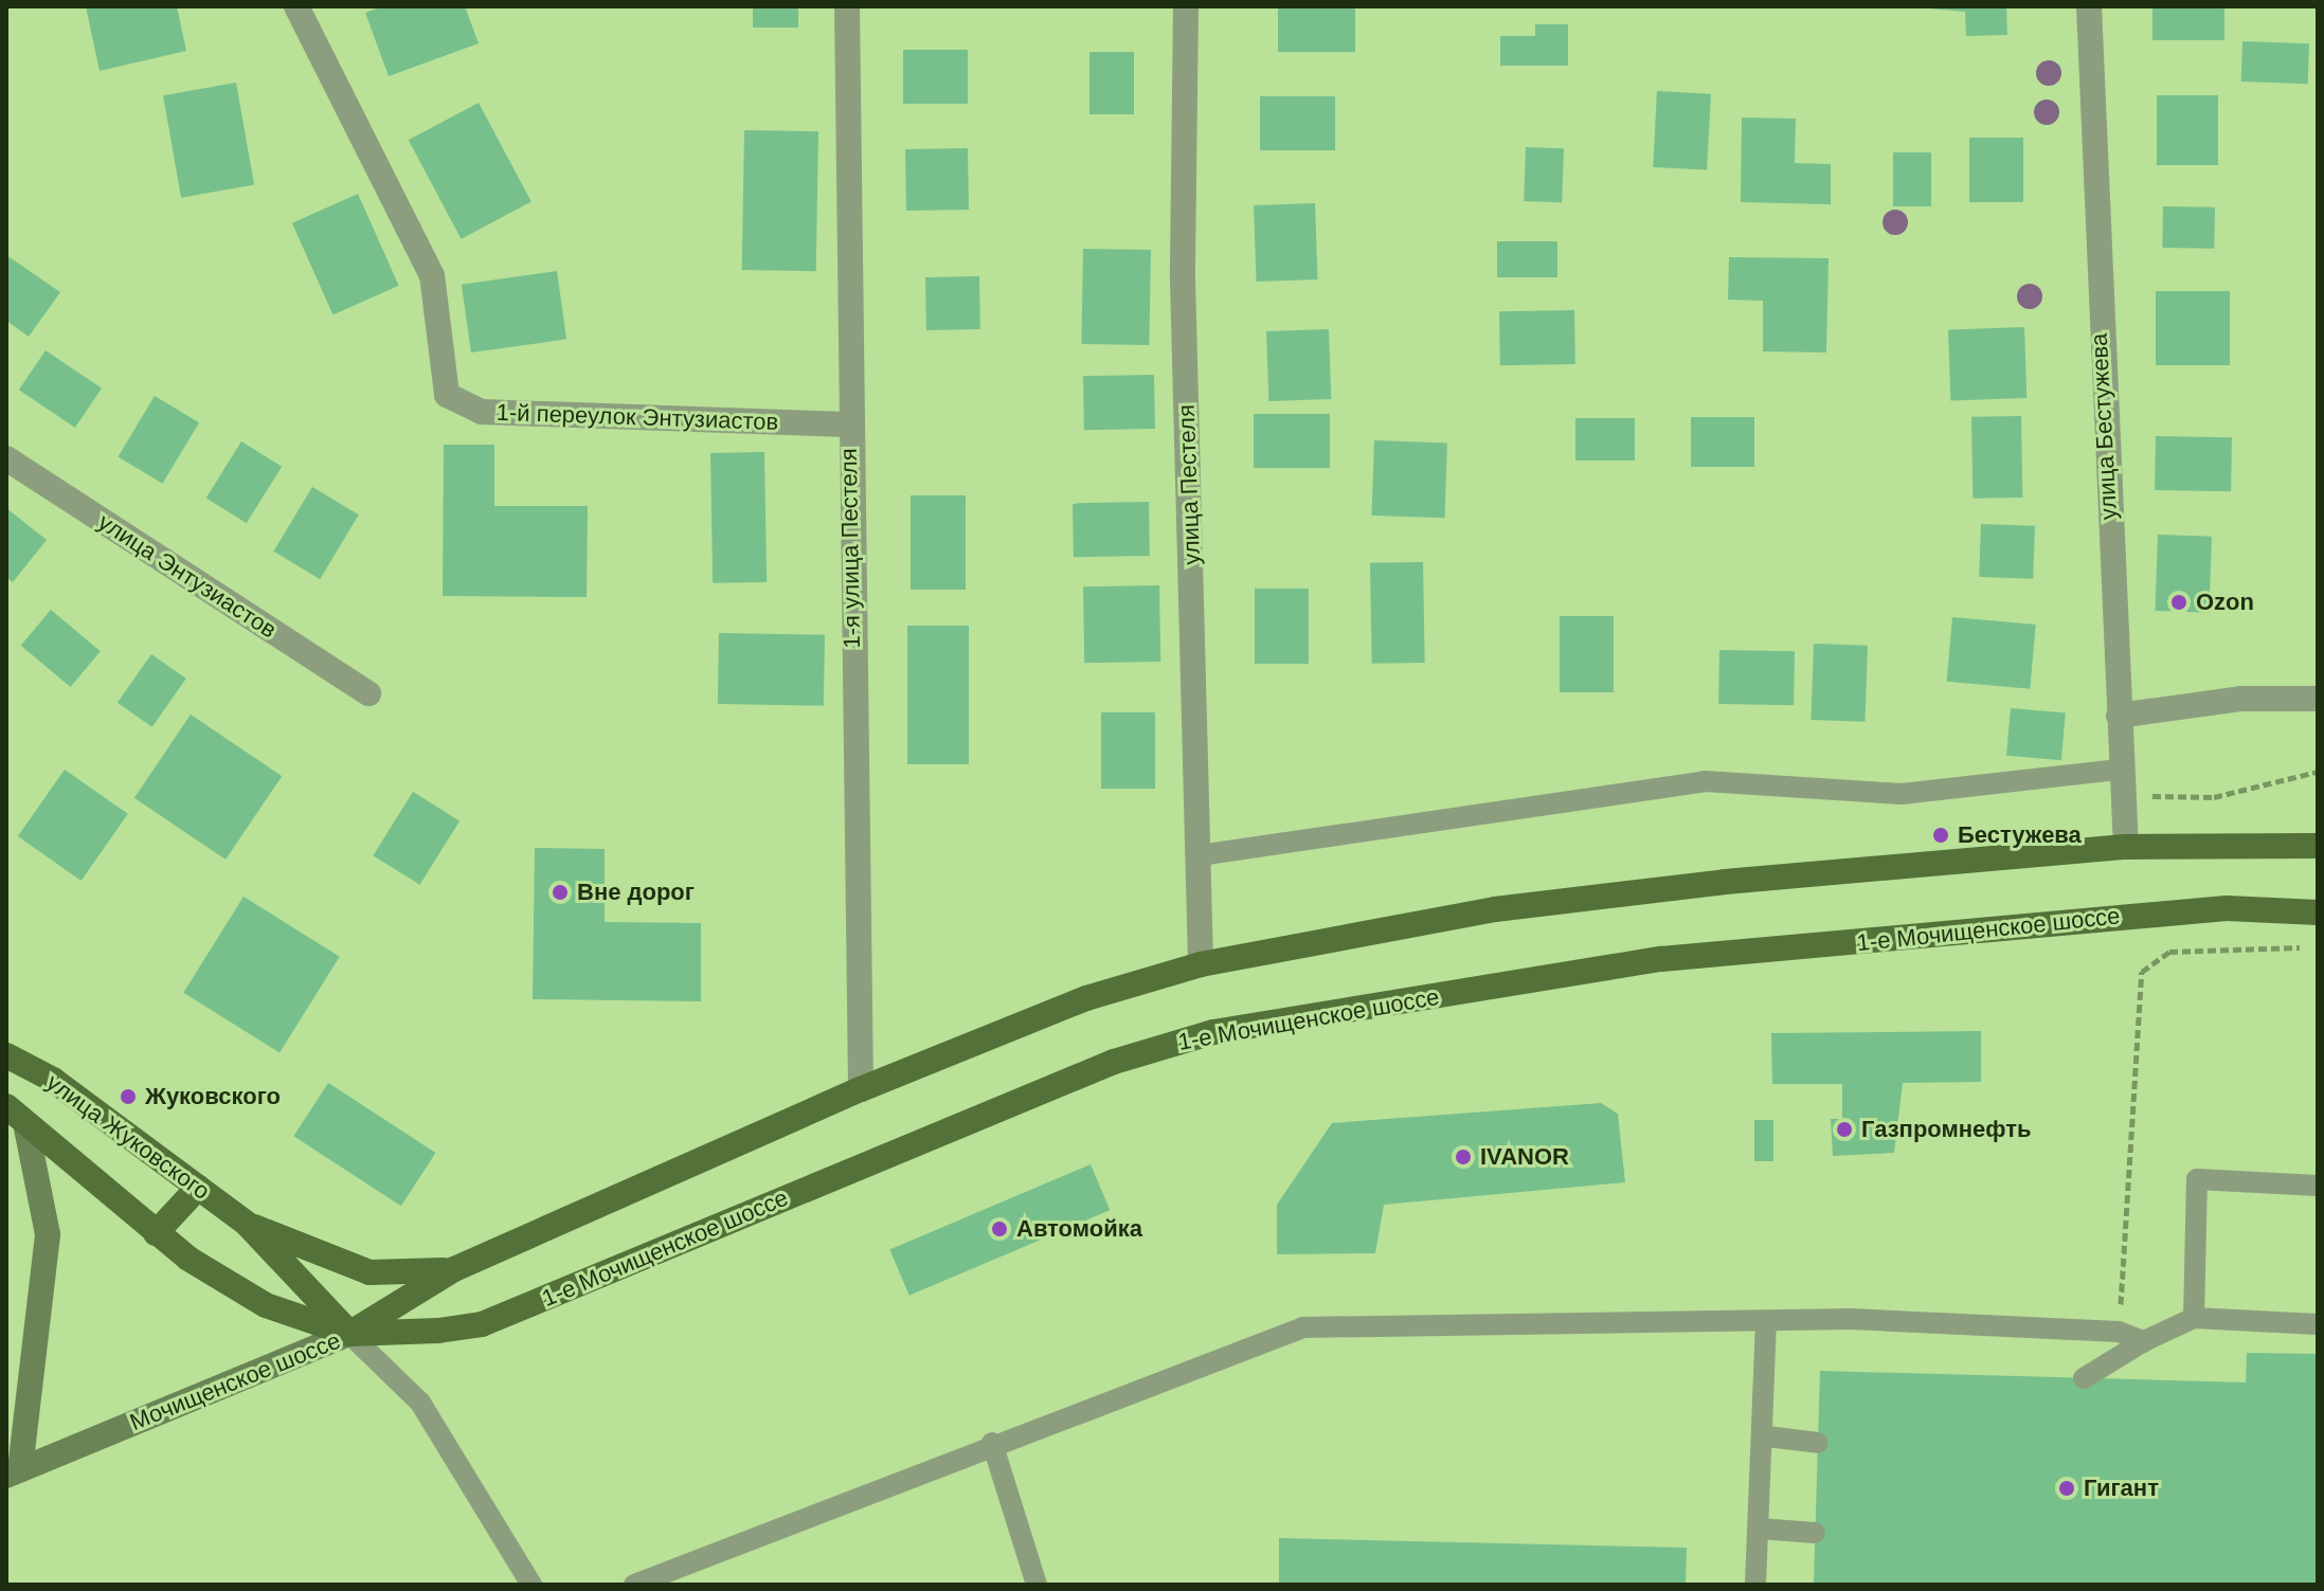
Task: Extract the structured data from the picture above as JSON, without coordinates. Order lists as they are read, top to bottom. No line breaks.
{"streets":{"main road":["1-е Мочищенское шоссе","улица Жуковского","Мочищенское шоссе"],"street":["1-й переулок Энтузиастов","улица Бестужева","улица Пестеля","1-я улица Пестеля","улица Энтузиастов"]},"crossings":[["1-й переулок Энтузиастов","1-я улица Пестеля"],["1-е Мочищенское шоссе","Мочищенское шоссе"]],"places":["Ozon","Бестужева","Вне дорог","Жуковского","Газпромнефть","IVANOR","Автомойка","Гигант"]}
